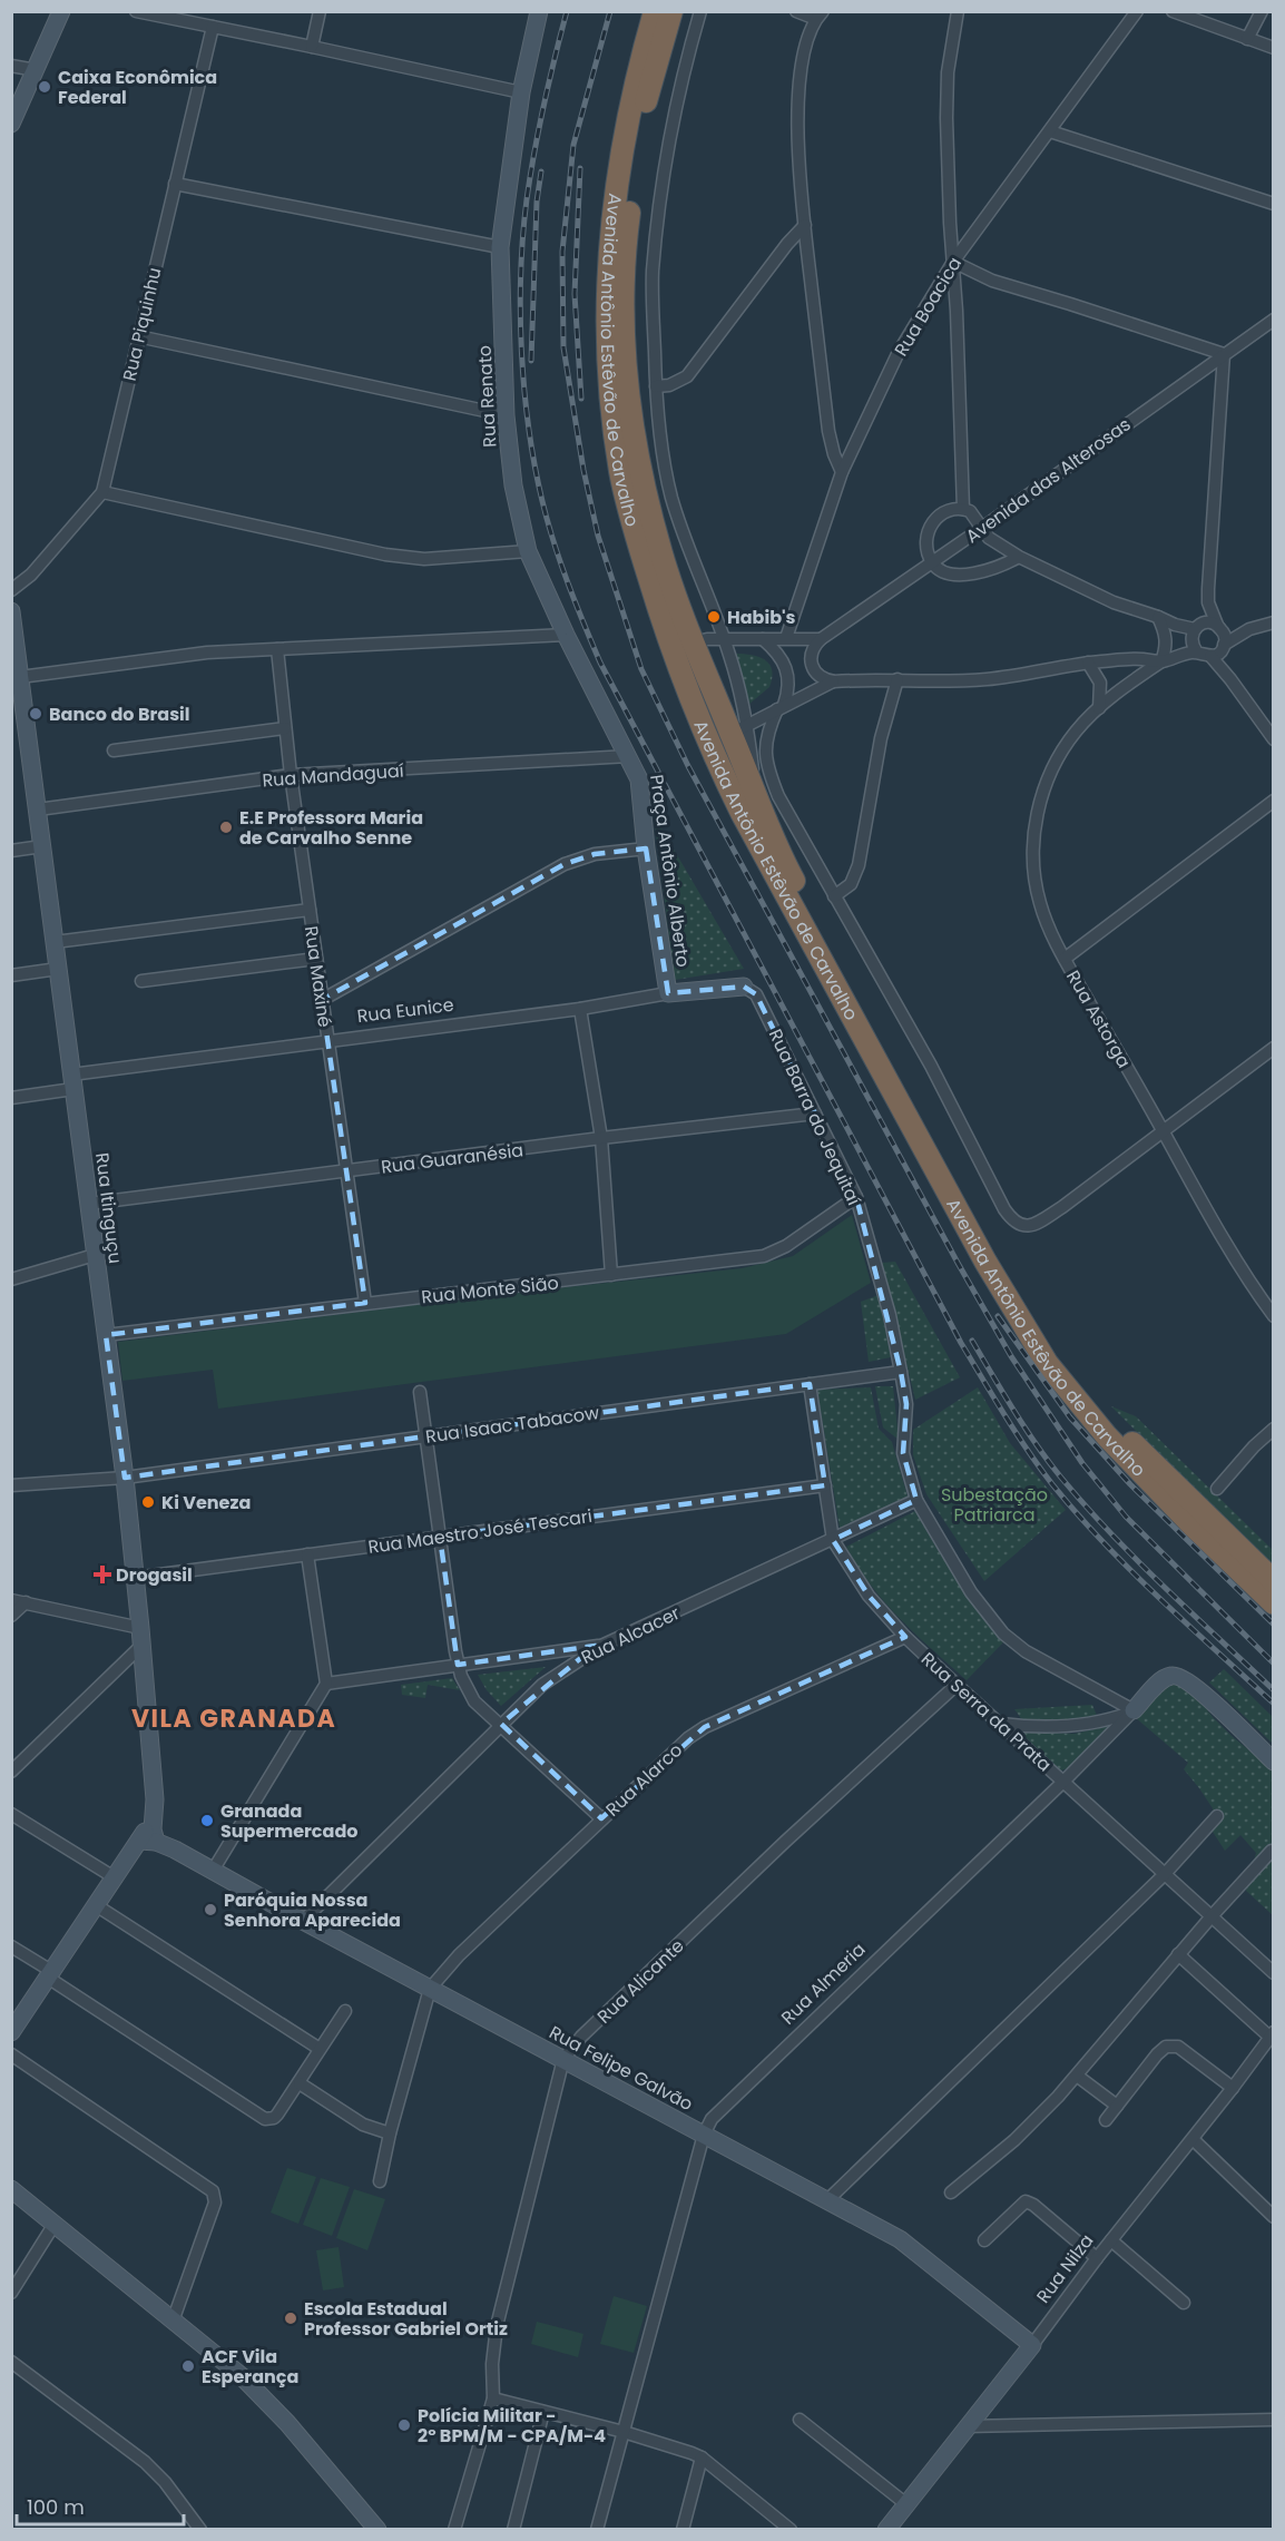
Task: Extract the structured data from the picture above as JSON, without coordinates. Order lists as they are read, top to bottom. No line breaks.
{"streets":{"highway":["Avenida Antônio Estêvão de Carvalho"],"street":["Rua Boacica","Rua Piquinhu","Rua Renato","Avenida das Alterosas","Rua Mandaguaí","Praça Antônio Alberto","Rua Maxiné","Rua Eunice","Rua Astorga","Rua Barra do Jequitaí","Rua Guaranésia","Rua Itinguçu","Rua Monte Sião","Rua Isaac Tabacow","Rua Maestro José Tescari","Rua Alcacer","Rua Serra da Prata","Rua Alarco","Rua Alicante","Rua Almeria","Rua Felipe Galvão","Rua Nilza"]},"crossings":[["Avenida Antônio Estêvão de Carvalho","Rua Astorga"],["Rua Renato","Rua Mandaguaí"],["Rua Renato","Praça Antônio Alberto"],["Rua Mandaguaí","Praça Antônio Alberto"],["Rua Mandaguaí","Rua Maxiné"],["Rua Mandaguaí","Rua Itinguçu"],["Praça Antônio Alberto","Rua Eunice"],["Rua Maxiné","Rua Eunice"],["Rua Maxiné","Rua Guaranésia"],["Rua Maxiné","Rua Monte Sião"],["Rua Eunice","Rua Barra do Jequitaí"],["Rua Eunice","Rua Itinguçu"],["Rua Barra do Jequitaí","Rua Guaranésia"],["Rua Barra do Jequitaí","Rua Monte Sião"],["Rua Barra do Jequitaí","Rua Isaac Tabacow"],["Rua Barra do Jequitaí","Rua Alcacer"],["Rua Barra do Jequitaí","Rua Almeria"],["Rua Guaranésia","Rua Itinguçu"],["Rua Itinguçu","Rua Monte Sião"],["Rua Itinguçu","Rua Isaac Tabacow"],["Rua Itinguçu","Rua Maestro José Tescari"],["Rua Isaac Tabacow","Rua Serra da Prata"],["Rua Maestro José Tescari","Rua Serra da Prata"],["Rua Alcacer","Rua Serra da Prata"],["Rua Alcacer","Rua Felipe Galvão"],["Rua Serra da Prata","Rua Alarco"],["Rua Serra da Prata","Rua Alicante"],["Rua Serra da Prata","Rua Almeria"],["Rua Alarco","Rua Felipe Galvão"],["Rua Alicante","Rua Felipe Galvão"],["Rua Almeria","Rua Felipe Galvão"],["Rua Felipe Galvão","Rua Nilza"]],"districts":["VILA GRANADA"],"parks":["Subestação Patriarca"],"places":{"other":["Caixa Econômica Federal","Habib's","Banco do Brasil","E.E Professora Maria de Carvalho Senne","Ki Veneza","Granada Supermercado","Paróquia Nossa Senhora Aparecida","Escola Estadual Professor Gabriel Ortiz","ACF Vila Esperança","Polícia Militar - 2º BPM/M - CPA/M-4"],"health":["Drogasil"]},"scale_bar":"100 m"}
